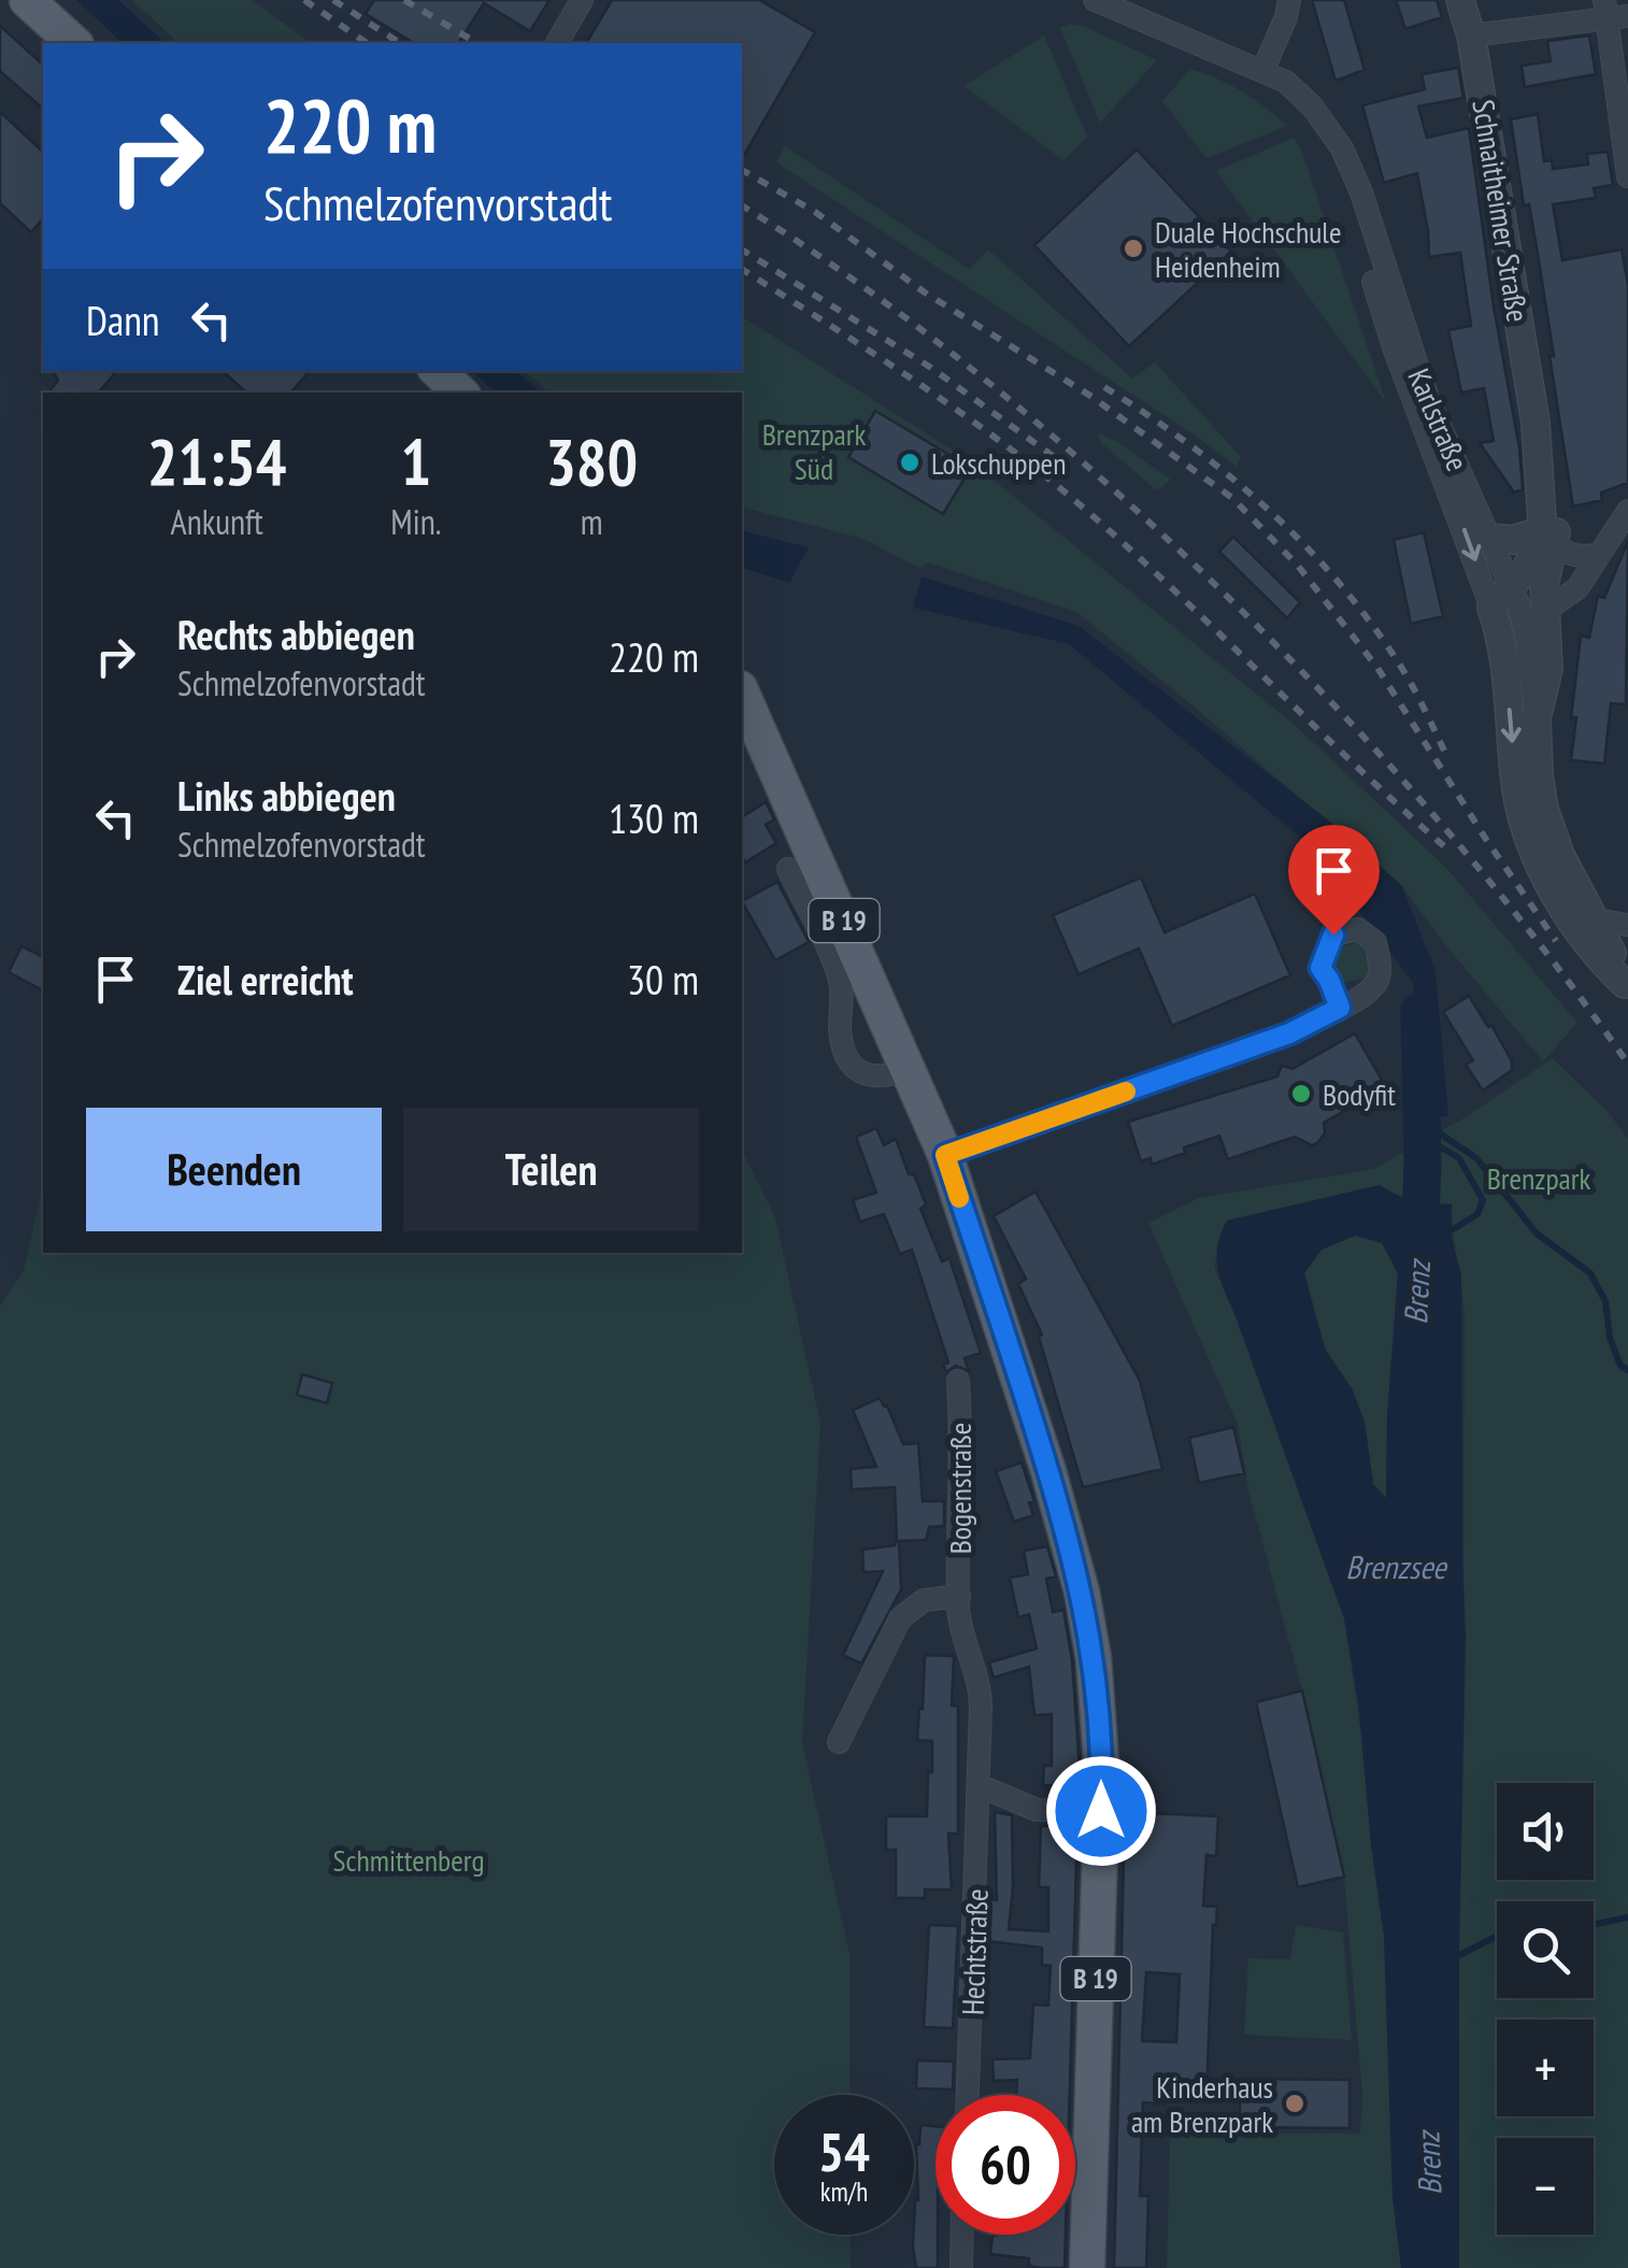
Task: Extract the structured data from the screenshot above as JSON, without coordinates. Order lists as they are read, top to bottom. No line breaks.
{"streets":{"main road":["B 19"],"street":["Schnaitheimer Straße","Karlstraße","Bogenstraße","Hechtstraße"]},"crossings":[["Schnaitheimer Straße","Karlstraße"],["Bogenstraße","Hechtstraße"]],"water":["Brenz","Brenzsee"],"parks":["Brenzpark Süd","Brenzpark","Schmittenberg"],"places":["Duale Hochschule Heidenheim","Lokschuppen","Bodyfit","Kinderhaus am Brenzpark"],"page":{"turn":["220 m","Schmelzofenvorstadt"],"then":"Dann","eta":["21:54","Ankunft","1","Min.","380","m"],"list":[{"name":"Rechts abbiegen","note":"Schmelzofenvorstadt","value":"220 m"},{"name":"Links abbiegen","note":"Schmelzofenvorstadt","value":"130 m"},{"name":"Ziel erreicht","value":"30 m"}],"buttons":["Beenden","Teilen"],"map_buttons":["+","−"],"speed":"54 km/h","limit":"60"}}
